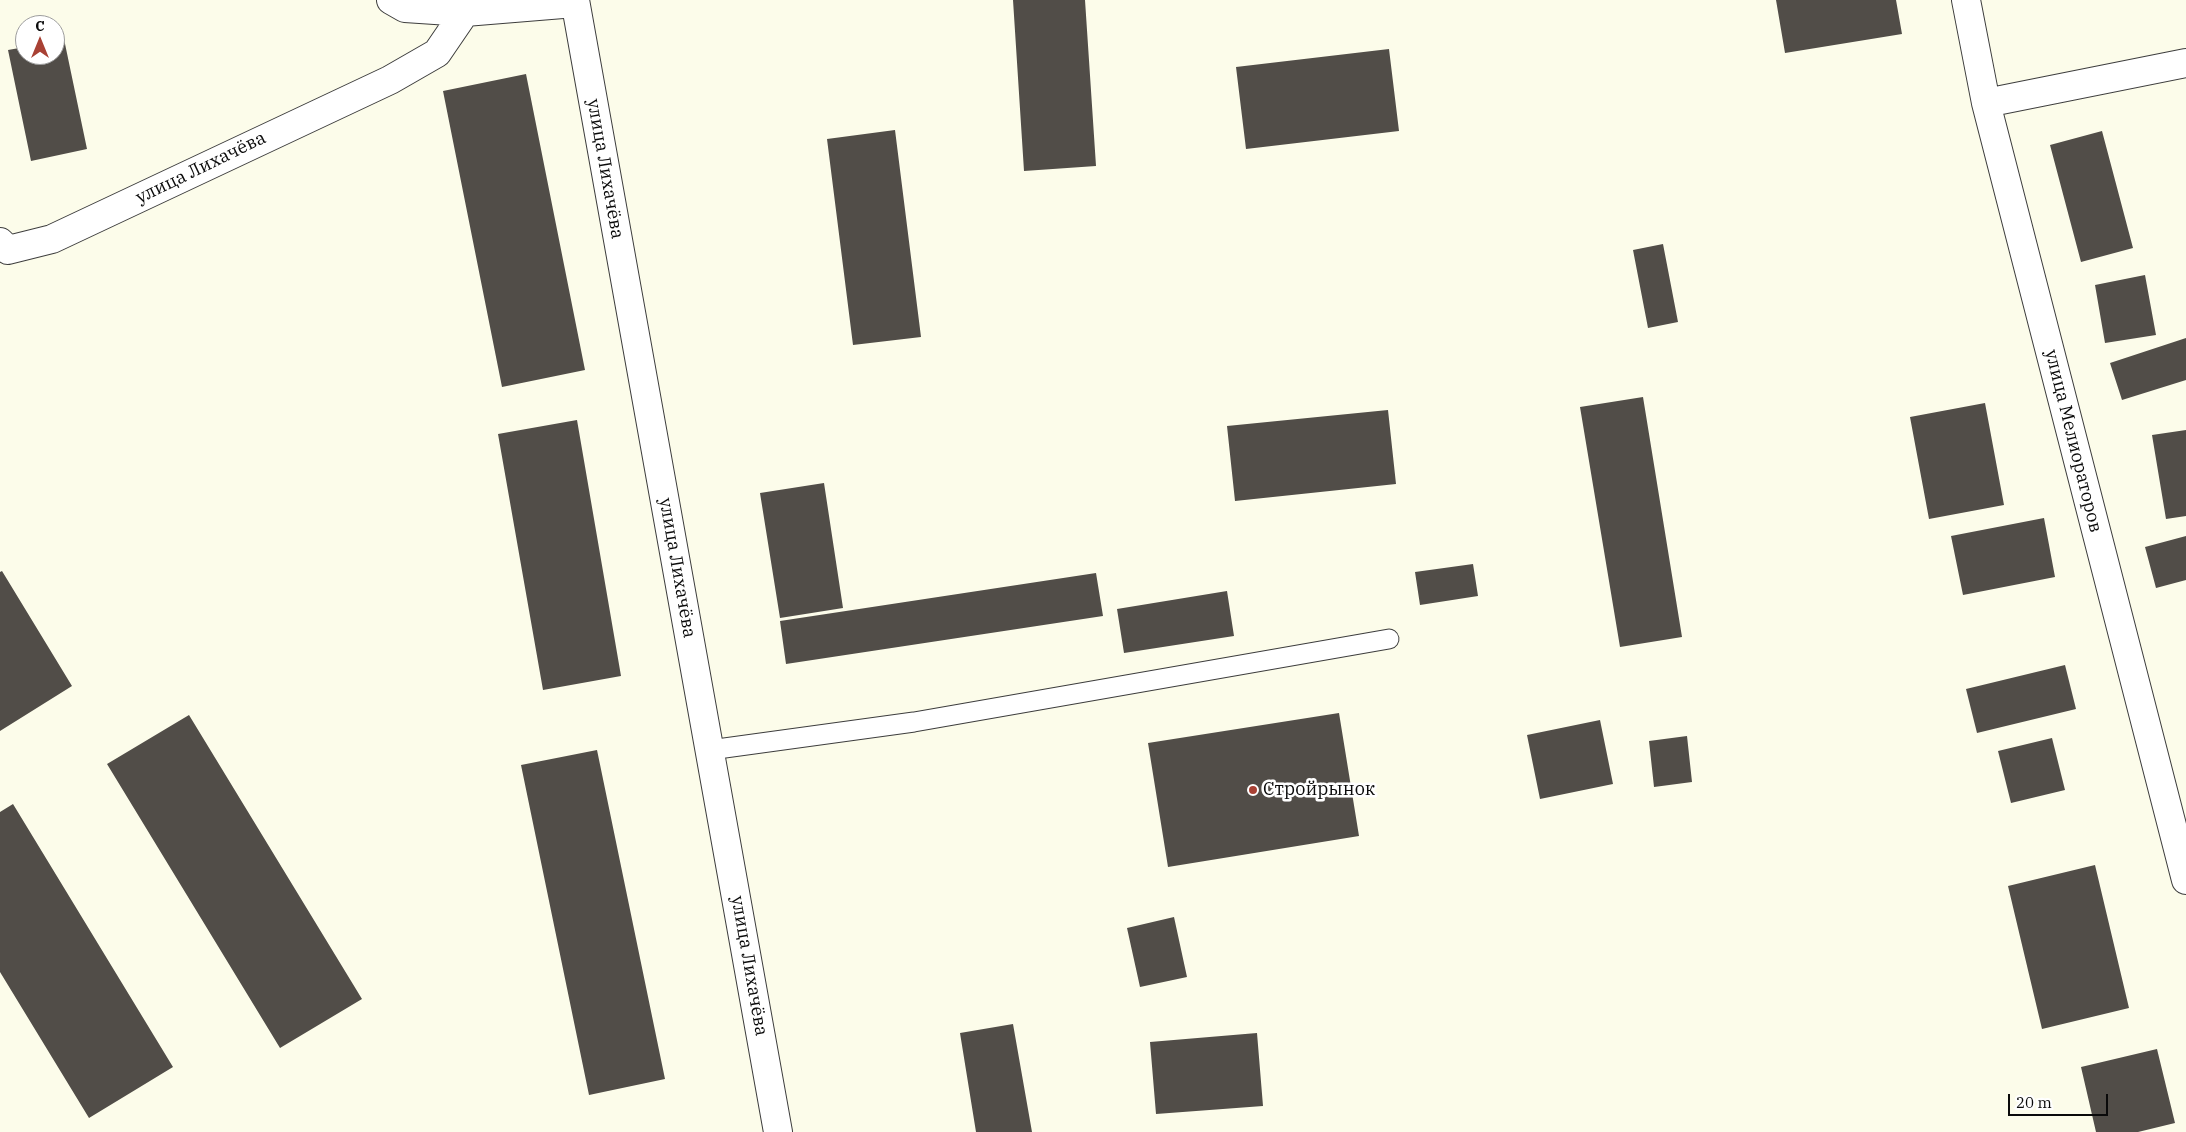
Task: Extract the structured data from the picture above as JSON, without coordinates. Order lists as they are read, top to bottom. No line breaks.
{"streets":{"street":["улица Лихачёва","улица Мелиораторов"]},"places":["Стройрынок"],"scale_bar":"20 m","north":"top"}
